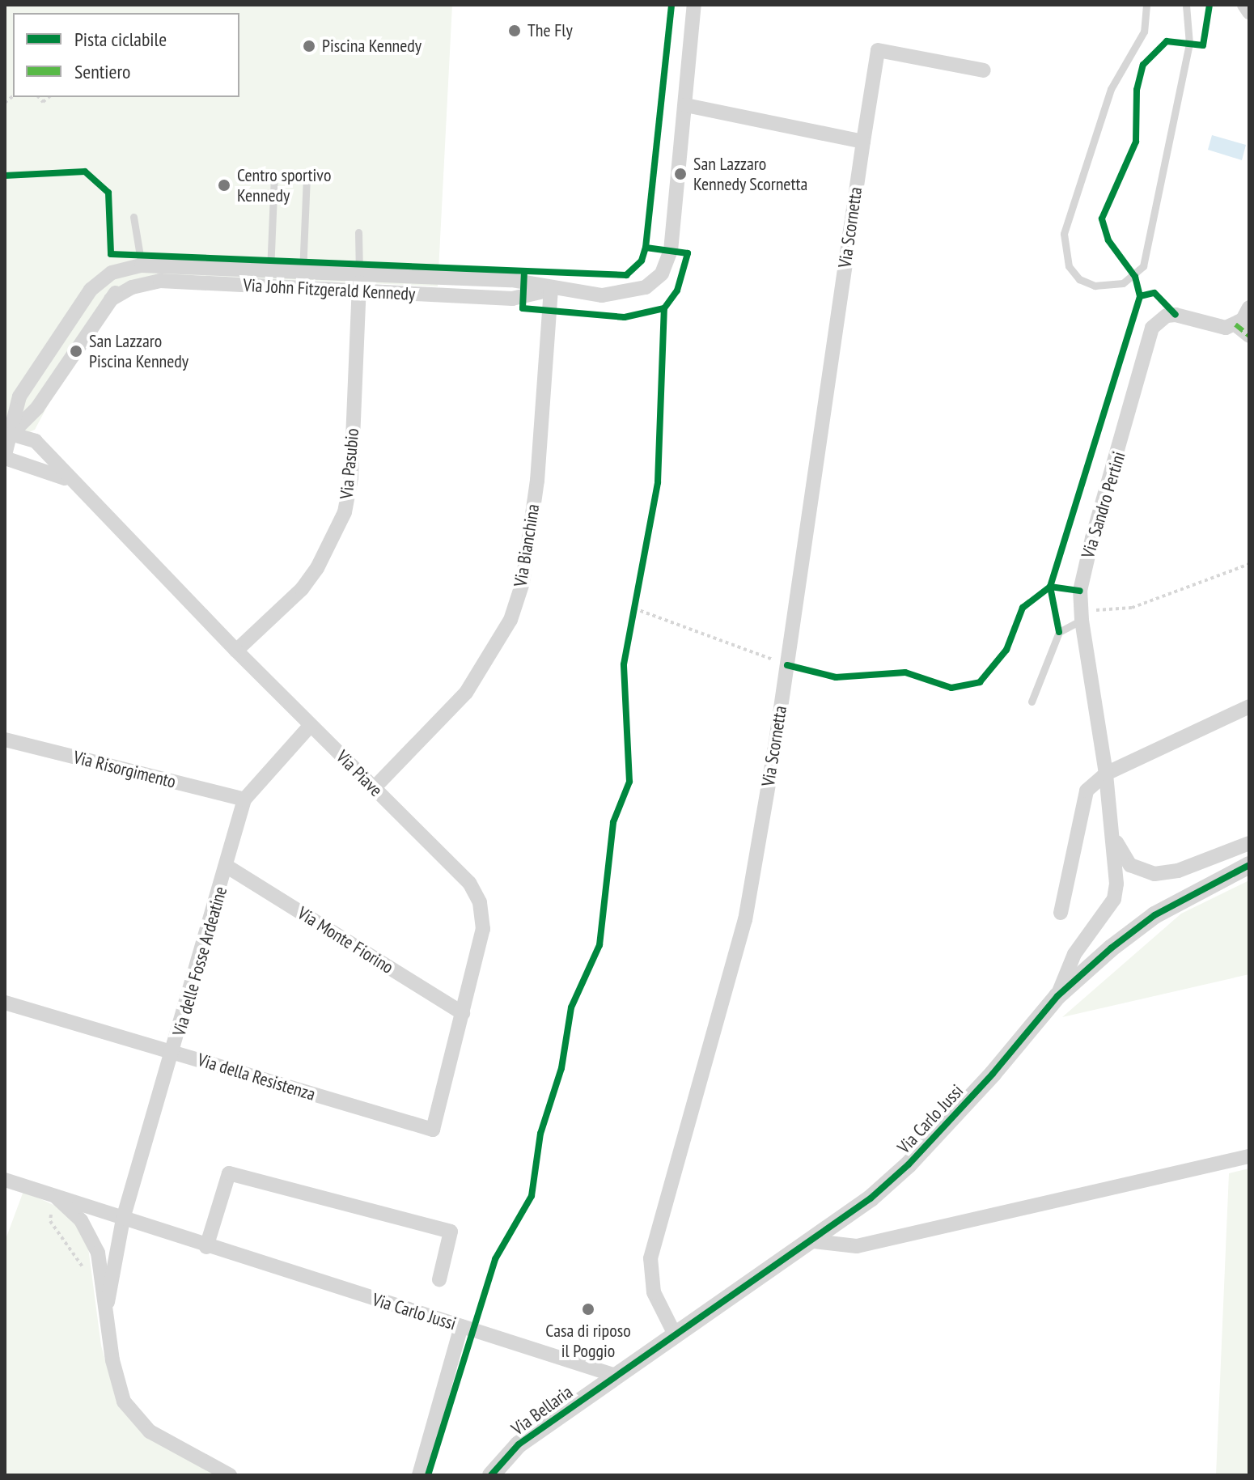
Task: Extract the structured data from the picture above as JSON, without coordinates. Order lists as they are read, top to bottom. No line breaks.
{"streets":{"street":["Via Scornetta","Via John Fitzgerald Kennedy","Via Pasubio","Via Sandro Pertini","Via Bianchina","Via Risorgimento","Via Piave","Via Monte Fiorino","Via delle Fosse Ardeatine","Via della Resistenza","Via Carlo Jussi","Via Bellaria"]},"crossings":[["Via Scornetta","Via Carlo Jussi"],["Via John Fitzgerald Kennedy","Via Pasubio"],["Via John Fitzgerald Kennedy","Via Bianchina"],["Via John Fitzgerald Kennedy","Via Piave"],["Via Pasubio","Via Piave"],["Via Sandro Pertini","Via Carlo Jussi"],["Via Bianchina","Via Piave"],["Via Risorgimento","Via delle Fosse Ardeatine"],["Via Piave","Via Monte Fiorino"],["Via Piave","Via delle Fosse Ardeatine"],["Via Piave","Via della Resistenza"],["Via Monte Fiorino","Via delle Fosse Ardeatine"],["Via delle Fosse Ardeatine","Via della Resistenza"],["Via delle Fosse Ardeatine","Via Carlo Jussi"],["Via Carlo Jussi","Via Bellaria"]],"places":["The Fly","Piscina Kennedy","San Lazzaro Kennedy Scornetta","Centro sportivo Kennedy","San Lazzaro Piscina Kennedy","Casa di riposo il Poggio"],"legend":["Pista ciclabile","Sentiero"]}
